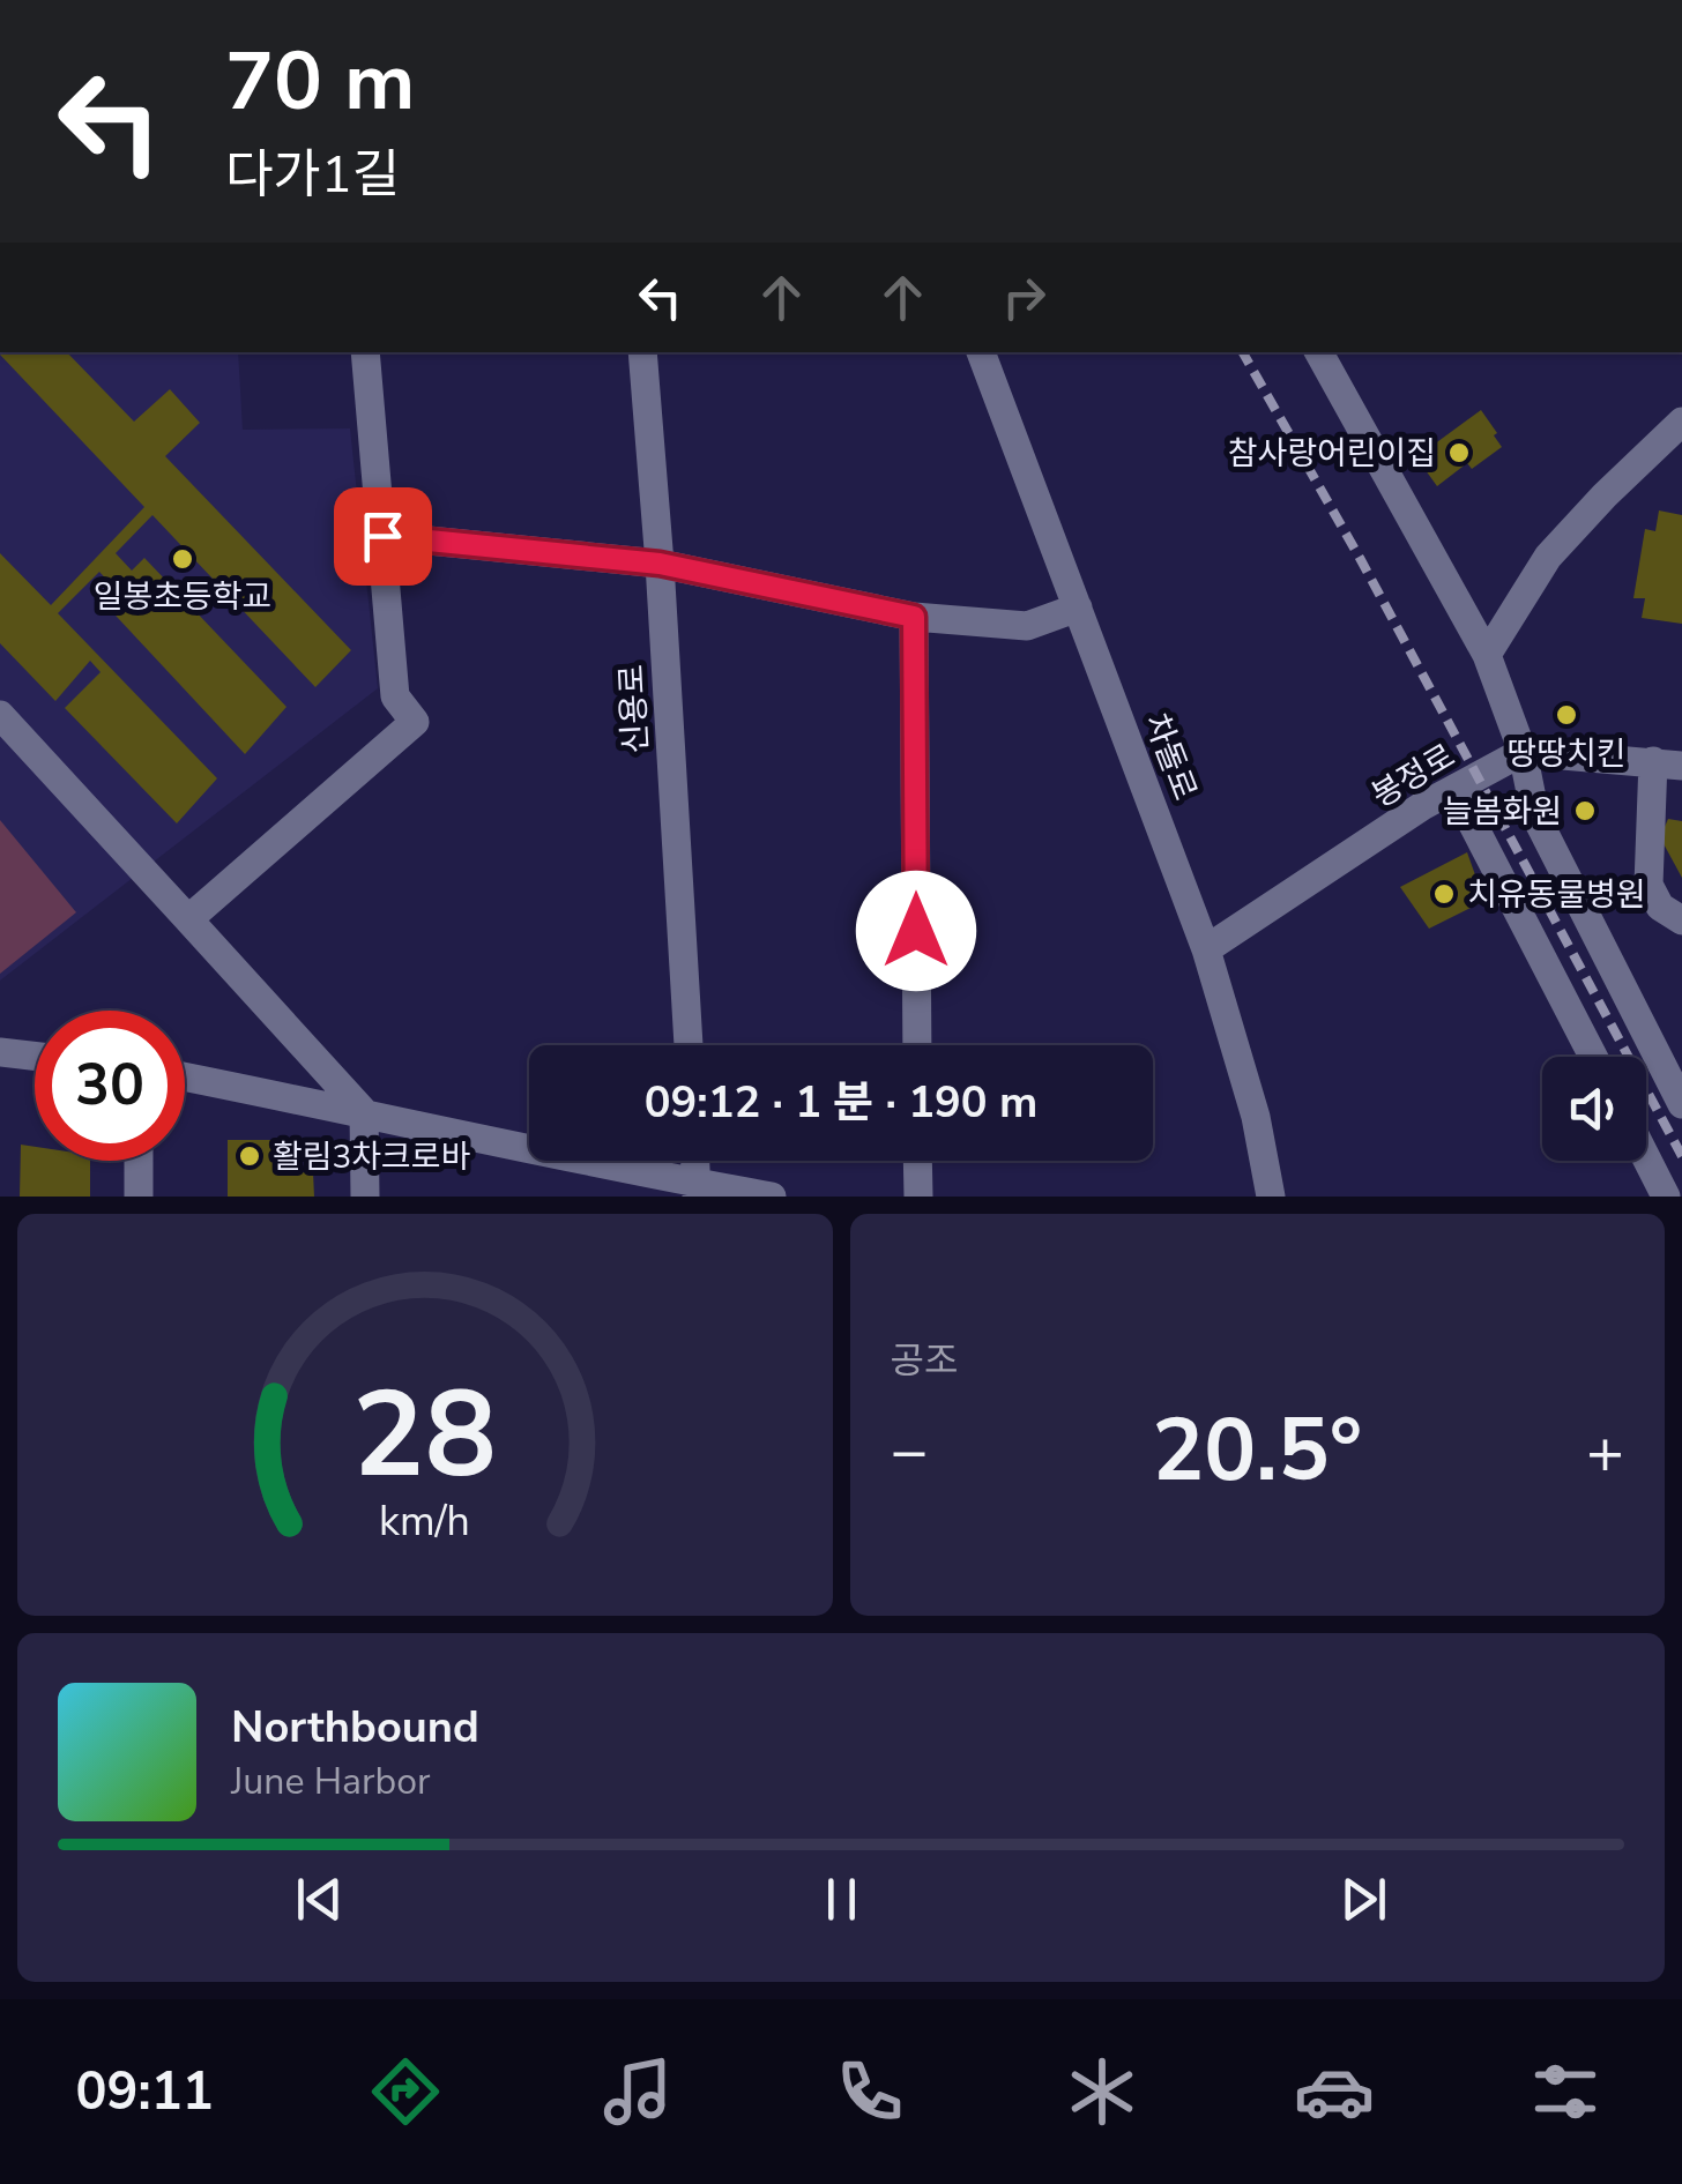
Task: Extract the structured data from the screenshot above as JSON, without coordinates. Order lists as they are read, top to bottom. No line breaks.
{"streets":{"street":["신용로","차돌로","봉정로"]},"crossings":[["차돌로","봉정로"]],"places":["참사랑어린이집","일봉초등학교","땅땅치킨","늘봄화원","치유동물병원","활림3차크로바"],"page":{"turn":["70 m","다가1길"],"limit":"30","trip":"09:12 · 1 분 · 190 m","tile":"공조","heat":["−","20.5°","+"],"song":["Northbound","June Harbor"],"tabs":"09:11","gauge":["28","km/h"]}}
